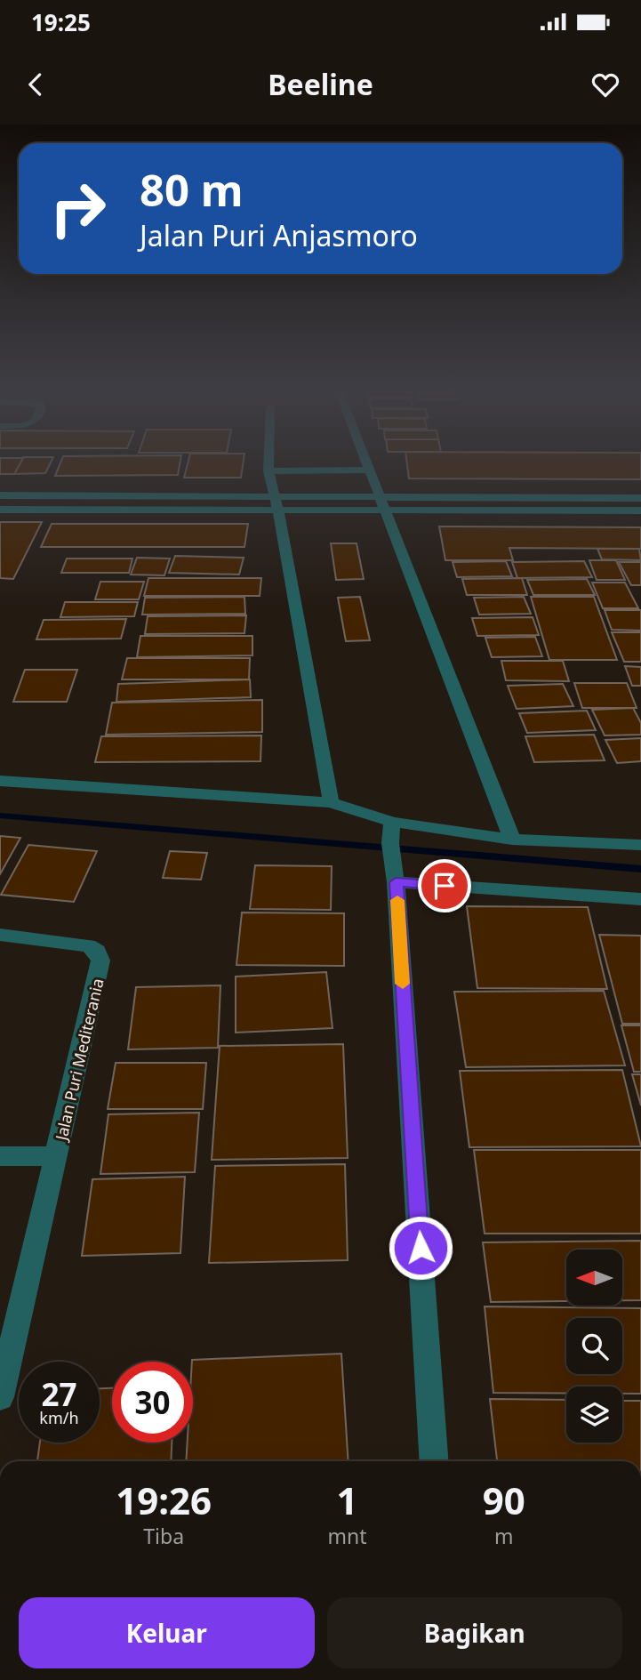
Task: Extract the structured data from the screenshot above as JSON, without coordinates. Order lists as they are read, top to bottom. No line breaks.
{"streets":{"street":["Jalan Puri Mediterania"]},"north":"left","page":{"status":"19:25","header":"Beeline","turn":["80 m","Jalan Puri Anjasmoro"],"speed":"27 km/h","limit":"30","eta":["19:26","Tiba","1","mnt","90","m"],"buttons":["Keluar","Bagikan"]}}
